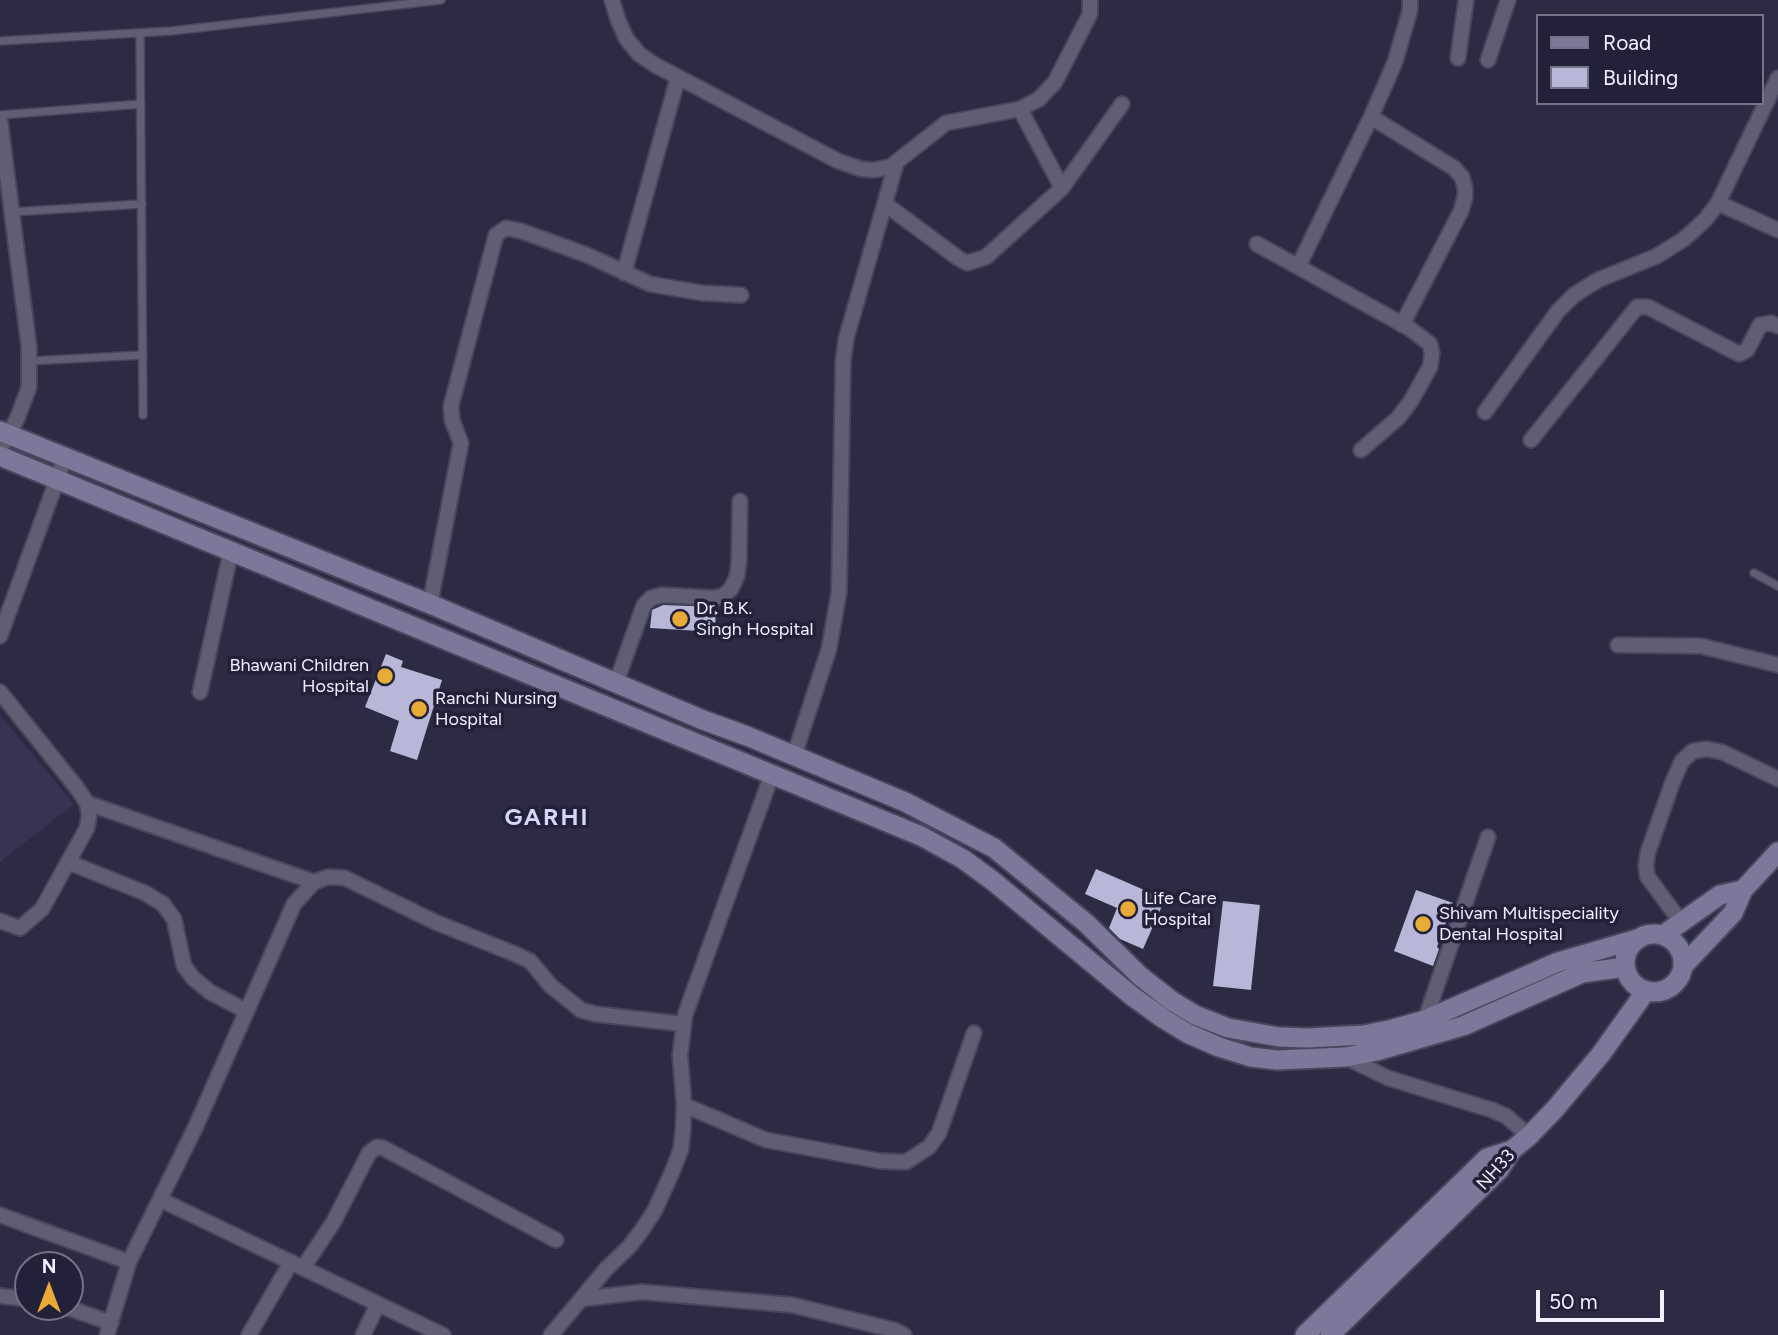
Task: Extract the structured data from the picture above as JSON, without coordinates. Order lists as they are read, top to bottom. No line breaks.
{"streets":{"main road":["NH33"]},"districts":["GARHI"],"places":["Dr. B.K. Singh Hospital","Bhawani Children Hospital","Ranchi Nursing Hospital","Life Care Hospital","Shivam Multispeciality Dental Hospital"],"legend":["Road","Building"],"scale_bar":"50 m","north":"top"}
